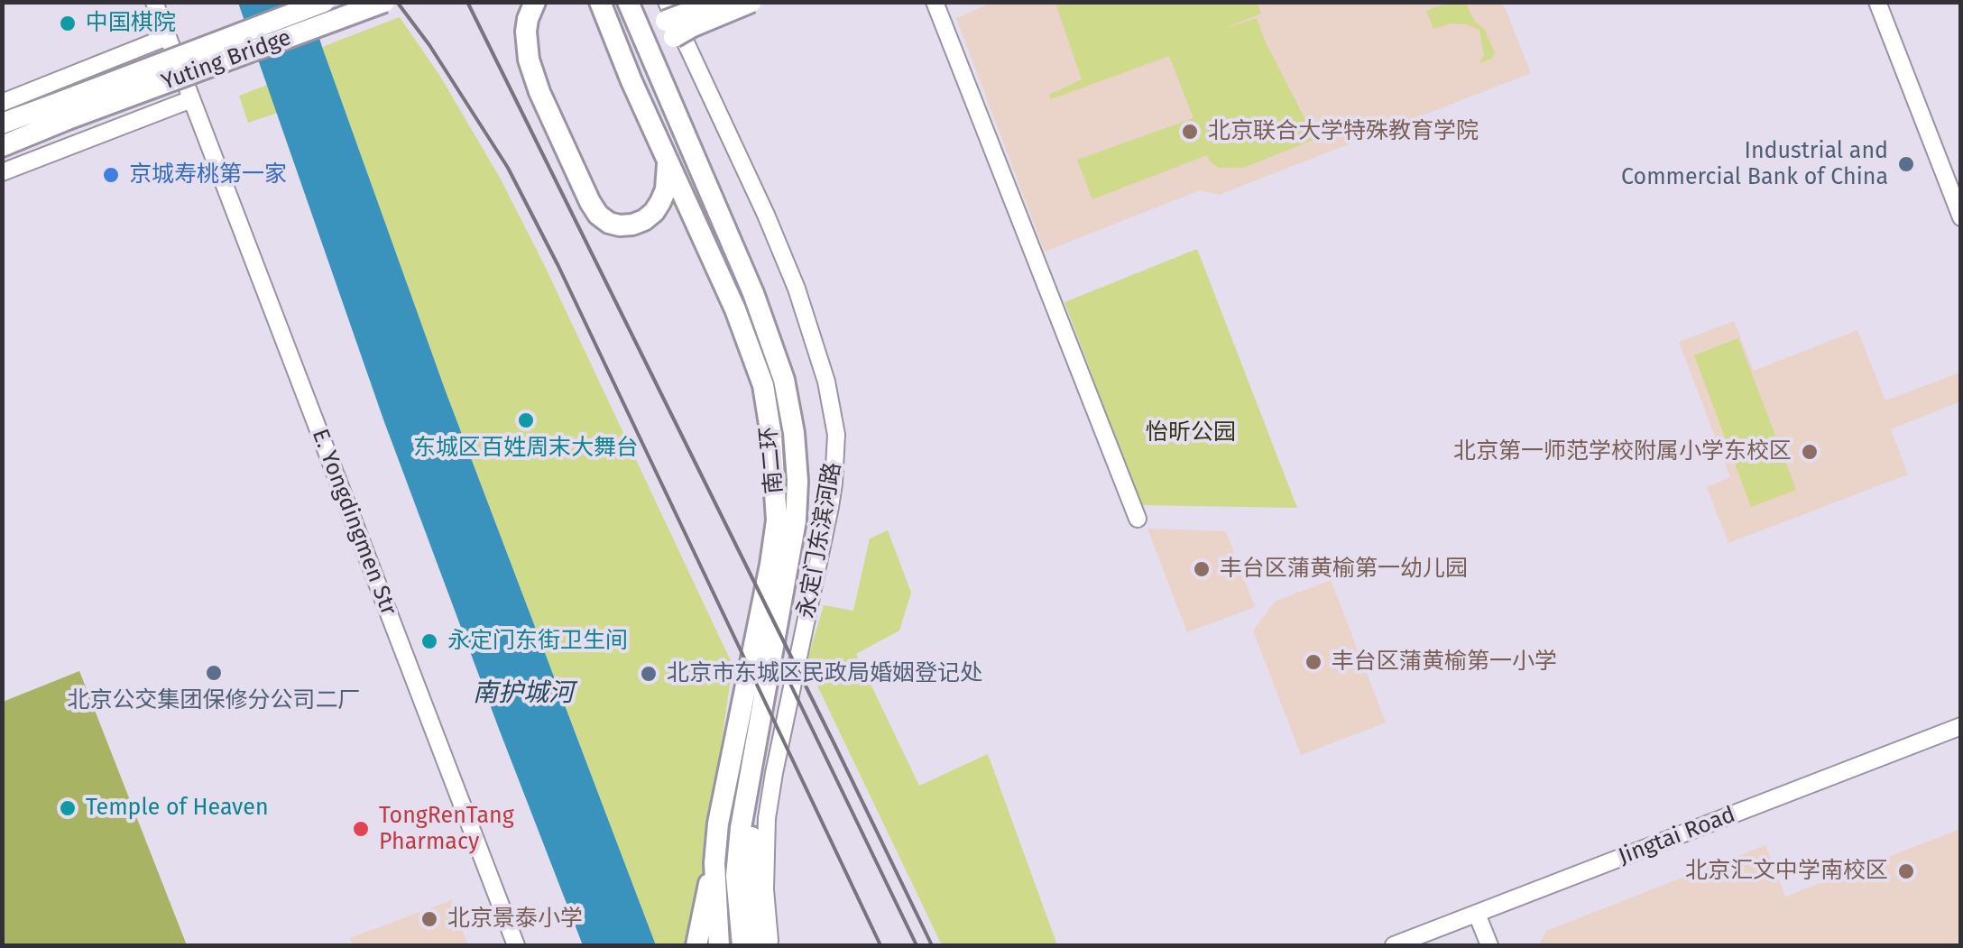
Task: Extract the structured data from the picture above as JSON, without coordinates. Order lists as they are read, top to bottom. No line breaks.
{"streets":{"main road":["Yuting Bridge","南二环"],"street":["E. Yongdingmen Str","永定门东滨河路","Jingtai Road"]},"water":["南护城河"],"parks":["怡昕公园"],"places":["中国棋院","北京联合大学特殊教育学院","Industrial and Commercial Bank of China","京城寿桃第一家","东城区百姓周末大舞台","北京第一师范学校附属小学东校区","丰台区蒲黄榆第一幼儿园","永定门东街卫生间","丰台区蒲黄榆第一小学","北京公交集团保修分公司二厂","北京市东城区民政局婚姻登记处","Temple of Heaven","TongRenTang Pharmacy","北京汇文中学南校区","北京景泰小学"]}
